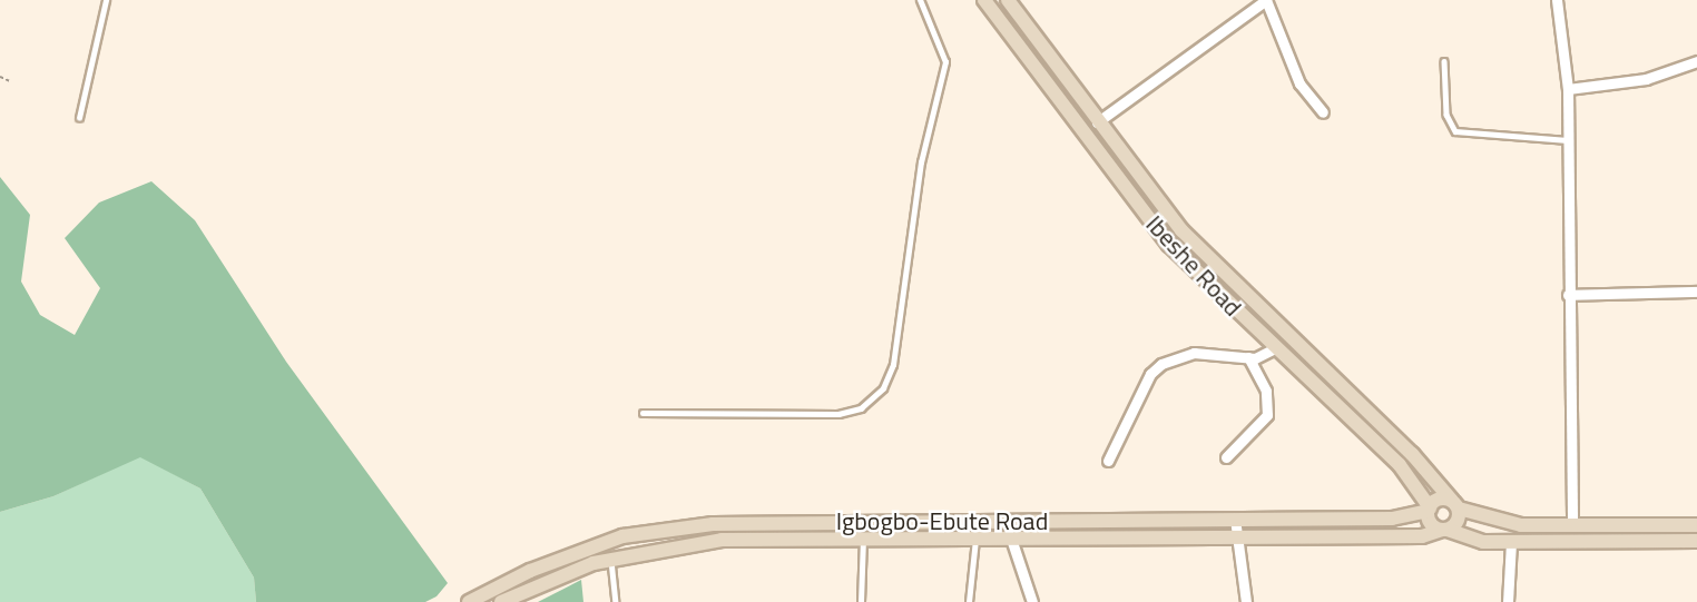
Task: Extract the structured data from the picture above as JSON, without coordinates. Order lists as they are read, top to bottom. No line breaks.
{"streets":{"main road":["Ibeshe Road","Igbogbo-Ebute Road"]},"crossings":[["Ibeshe Road","Igbogbo-Ebute Road"]]}
